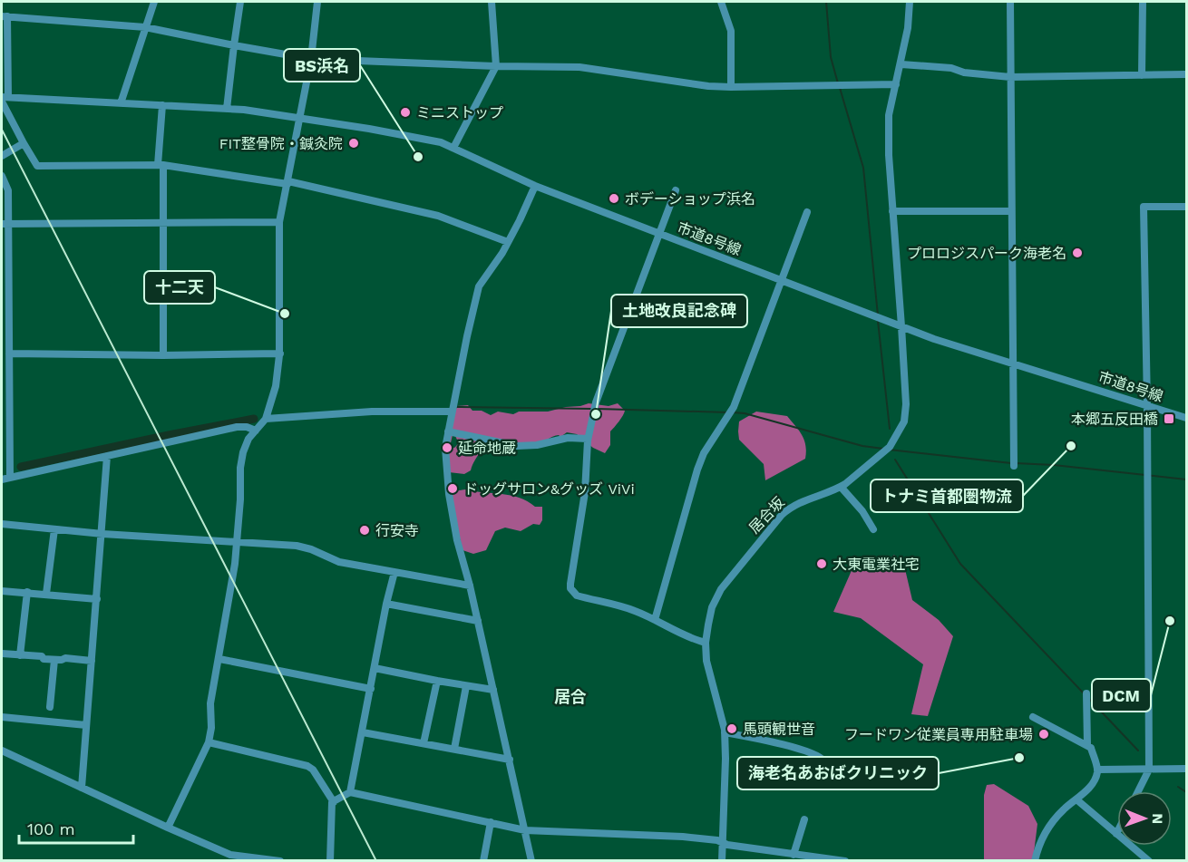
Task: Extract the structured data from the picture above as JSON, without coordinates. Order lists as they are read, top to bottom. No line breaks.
{"streets":{"street":["市道8号線","居合坂"]},"crossings":[["市道8号線","居合坂"]],"districts":["居合"],"places":{"other":["ミニストップ","FIT整骨院・鍼灸院","BS浜名","ボデーショップ浜名","プロロジスパーク海老名","十二天","土地改良記念碑","トナミ首都圏物流","延命地蔵","ドッグサロン&グッズ ViVi","行安寺","大東電業社宅","DCM","馬頭観世音","フードワン従業員専用駐車場","海老名あおばクリニック"],"transit":["本郷五反田橋"]},"scale_bar":"100 m","north":"right"}
